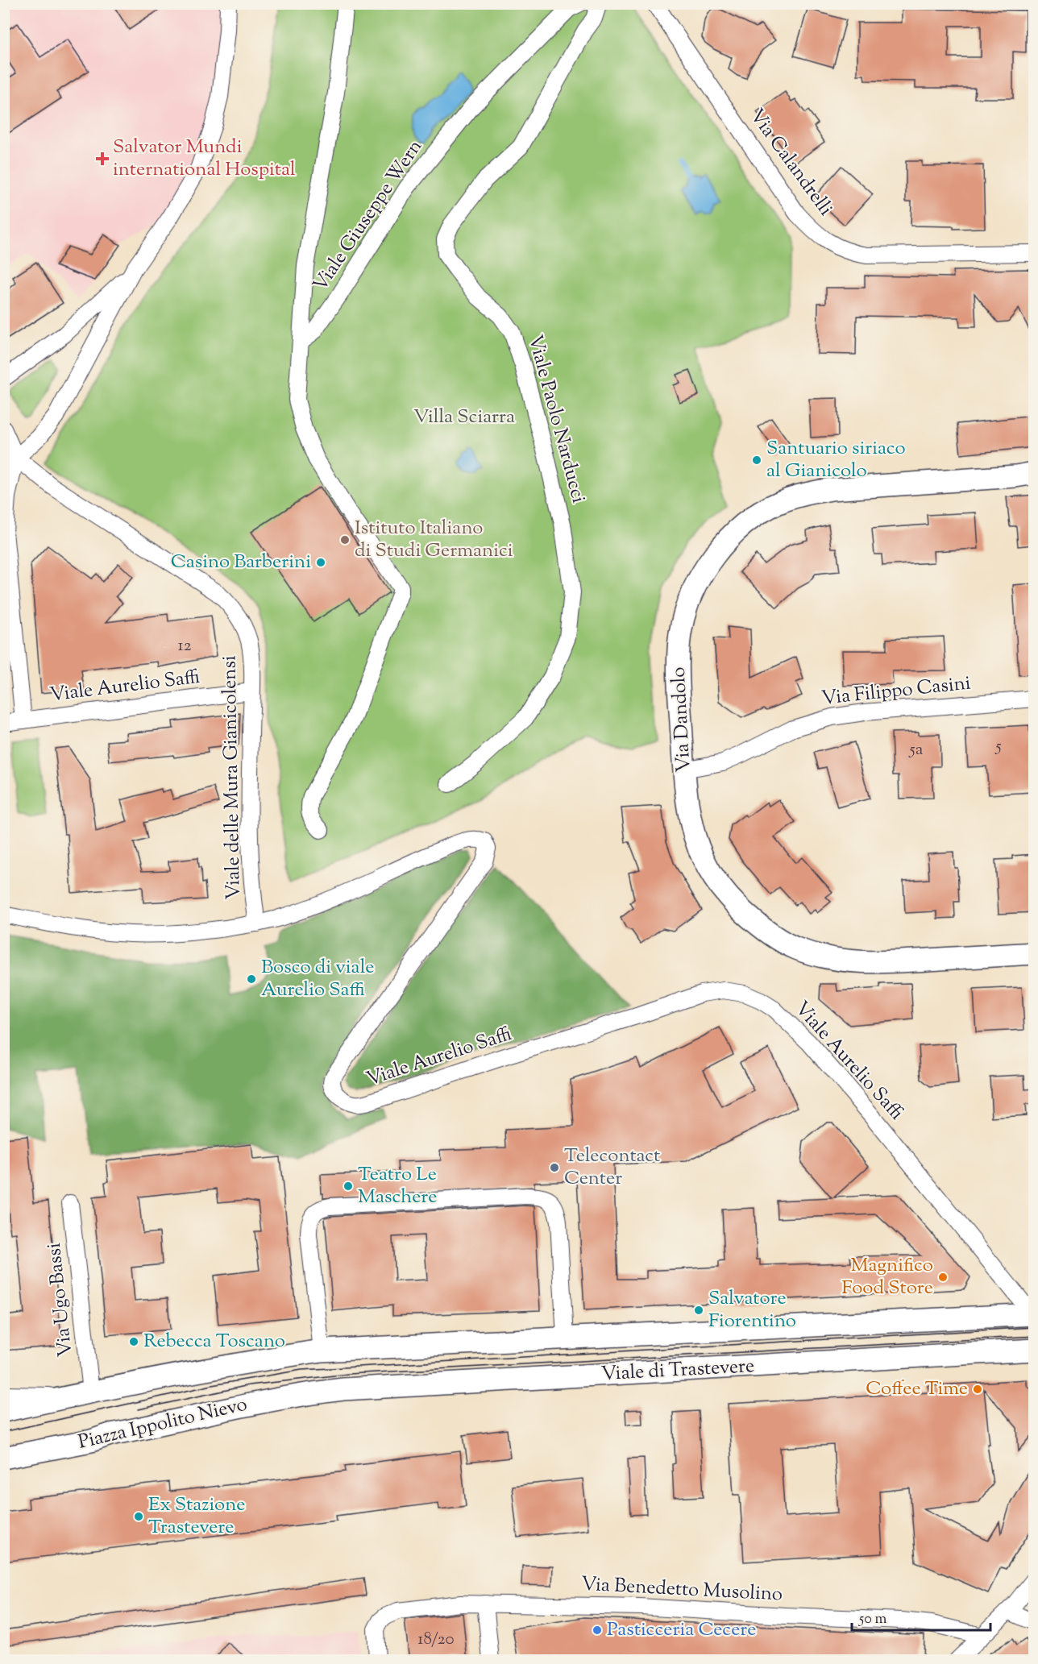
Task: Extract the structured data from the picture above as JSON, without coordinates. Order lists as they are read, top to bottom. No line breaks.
{"streets":{"main road":["Via Dandolo","Viale di Trastevere","Piazza Ippolito Nievo"],"street":["Via Calandrelli","Viale Giuseppe Wern","Viale Paolo Narducci","Viale Aurelio Saffi","Via Filippo Casini","Viale delle Mura Gianicolensi","Via Ugo Bassi","Via Benedetto Musolino"]},"crossings":[["Viale Aurelio Saffi","Viale delle Mura Gianicolensi"],["Viale Aurelio Saffi","Viale di Trastevere"],["Via Filippo Casini","Via Dandolo"],["Viale di Trastevere","Piazza Ippolito Nievo"]],"parks":["Villa Sciarra"],"places":{"health":["Salvator Mundi international Hospital"],"other":["Santuario siriaco al Gianicolo","Istituto Italiano di Studi Germanici","Casino Barberini","Bosco di viale Aurelio Saffi","Telecontact Center","Teatro Le Maschere","Magnifico Food Store","Salvatore Fiorentino","Rebecca Toscano","Coffee Time","Ex Stazione Trastevere","Pasticceria Cecere"]},"house_numbers":["12","5","5a","18/20"],"scale_bar":"50 m"}
